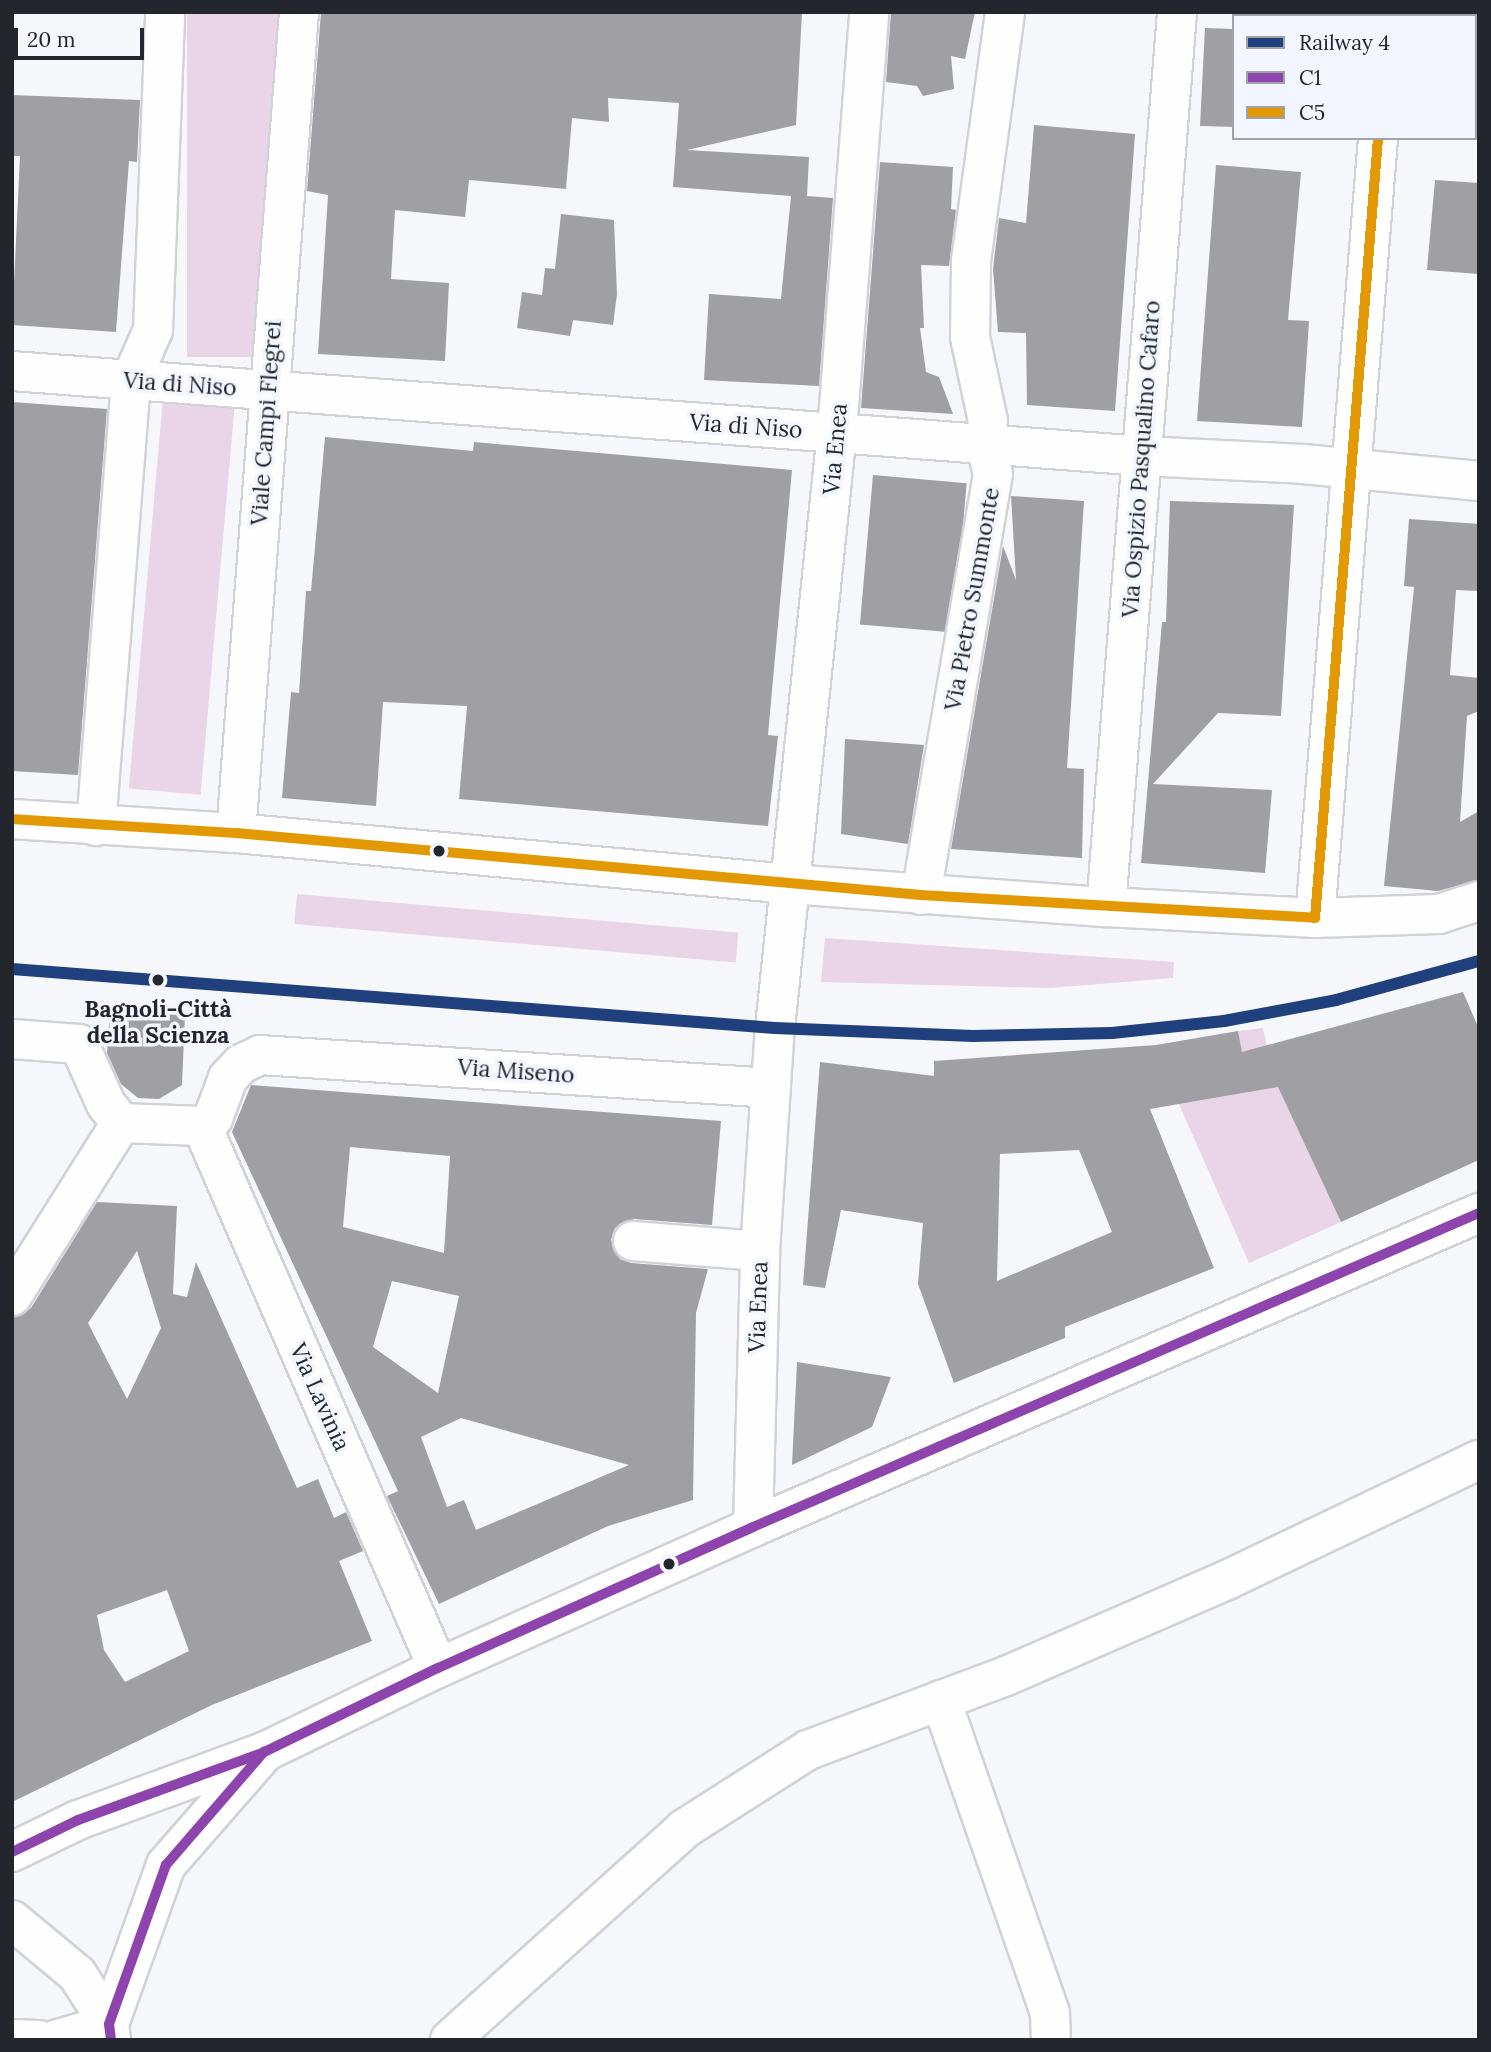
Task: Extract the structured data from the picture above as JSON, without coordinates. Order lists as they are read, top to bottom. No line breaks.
{"streets":{"street":["Via di Niso","Viale Campi Flegrei","Via Enea","Via Ospizio Pasqualino Cafaro","Via Pietro Summonte","Via Miseno","Via Lavinia"]},"crossings":[["Via di Niso","Viale Campi Flegrei"],["Via di Niso","Via Enea"],["Via di Niso","Via Ospizio Pasqualino Cafaro"],["Via di Niso","Via Pietro Summonte"],["Via Enea","Via Miseno"],["Via Miseno","Via Lavinia"]],"places":["Bagnoli-Città della Scienza"],"lines":["transit line C5","rail line 4","transit line C1"],"legend":["Railway 4","C1","C5"],"scale_bar":"20 m"}
